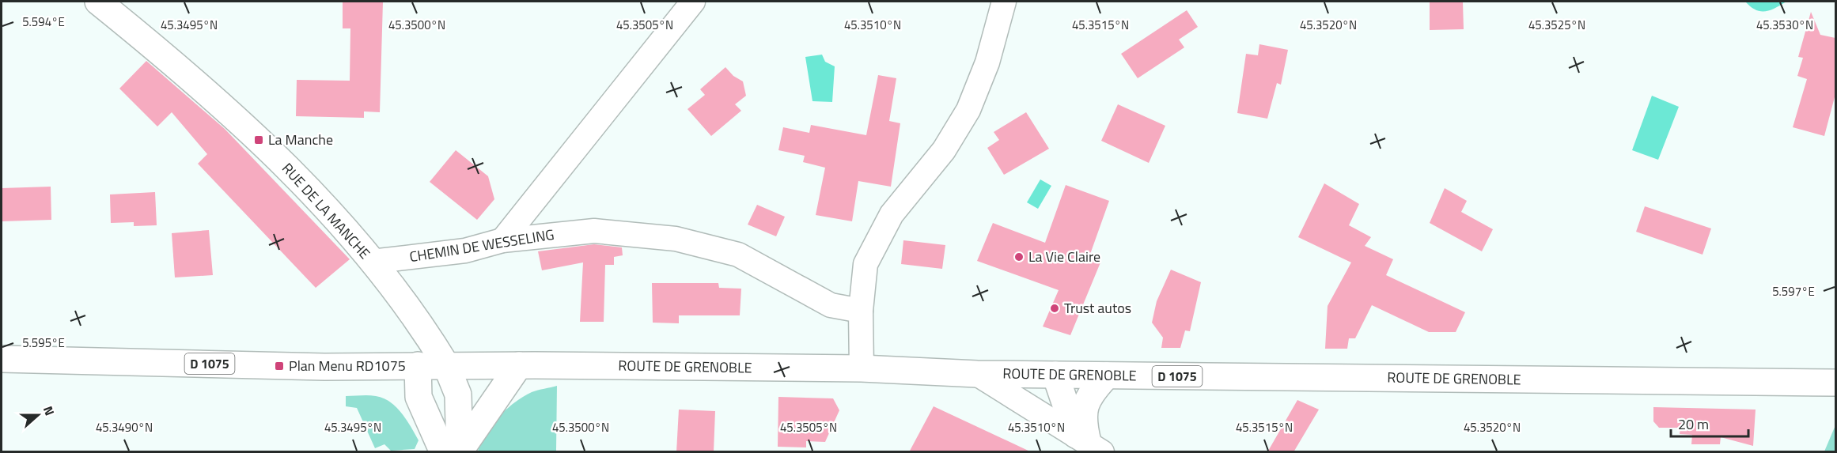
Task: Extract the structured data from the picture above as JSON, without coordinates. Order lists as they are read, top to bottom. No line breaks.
{"streets":{"main road":["RUE DE LA MANCHE","D 1075","ROUTE DE GRENOBLE"],"street":["CHEMIN DE WESSELING"]},"crossings":[["RUE DE LA MANCHE","CHEMIN DE WESSELING"],["RUE DE LA MANCHE","D 1075"],["RUE DE LA MANCHE","ROUTE DE GRENOBLE"],["D 1075","ROUTE DE GRENOBLE"]],"places":{"transit":["La Manche","Plan Menu RD1075"],"other":["La Vie Claire","Trust autos"]},"scale_bar":"20 m","north":"right","coordinates":["5.594°E","45.3495°N","45.3500°N","45.3505°N","45.3510°N","45.3515°N","45.3520°N","45.3525°N","45.3530°N","5.597°E","5.595°E","45.3490°N"]}
